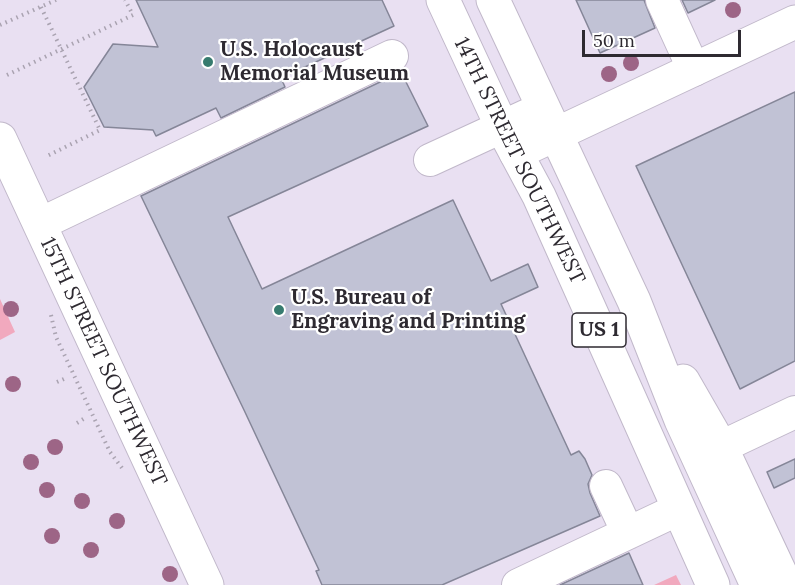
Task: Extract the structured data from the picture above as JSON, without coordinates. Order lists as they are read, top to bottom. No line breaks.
{"streets":{"main road":["14TH STREET SOUTHWEST","US 1","15TH STREET SOUTHWEST"]},"places":["U.S. Holocaust Memorial Museum","U.S. Bureau of Engraving and Printing"],"scale_bar":"50 m"}
